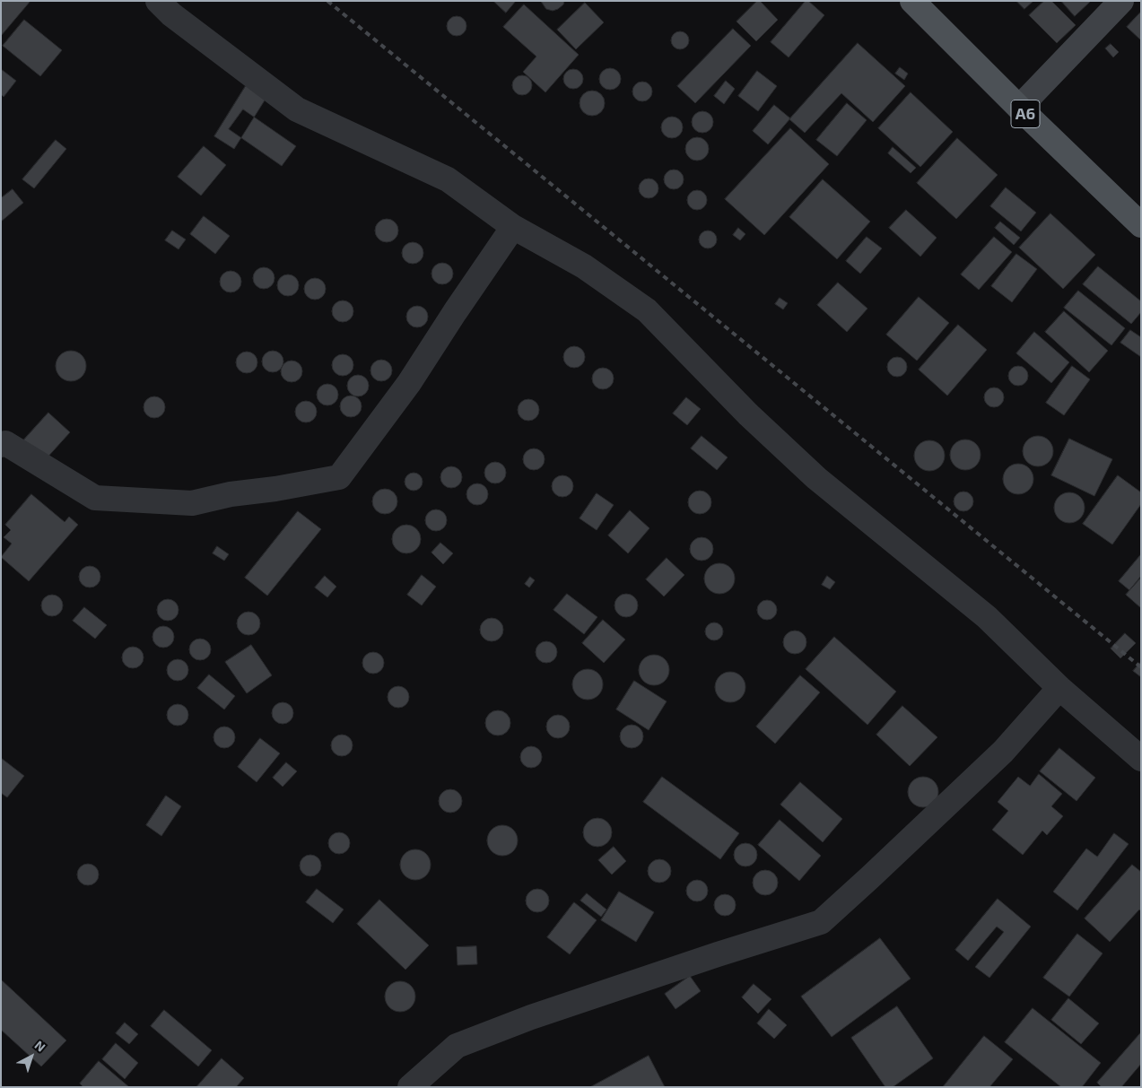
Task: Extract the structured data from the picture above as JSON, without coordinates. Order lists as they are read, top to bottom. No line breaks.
{"streets":{"main road":["A6"]},"north":"top right"}
